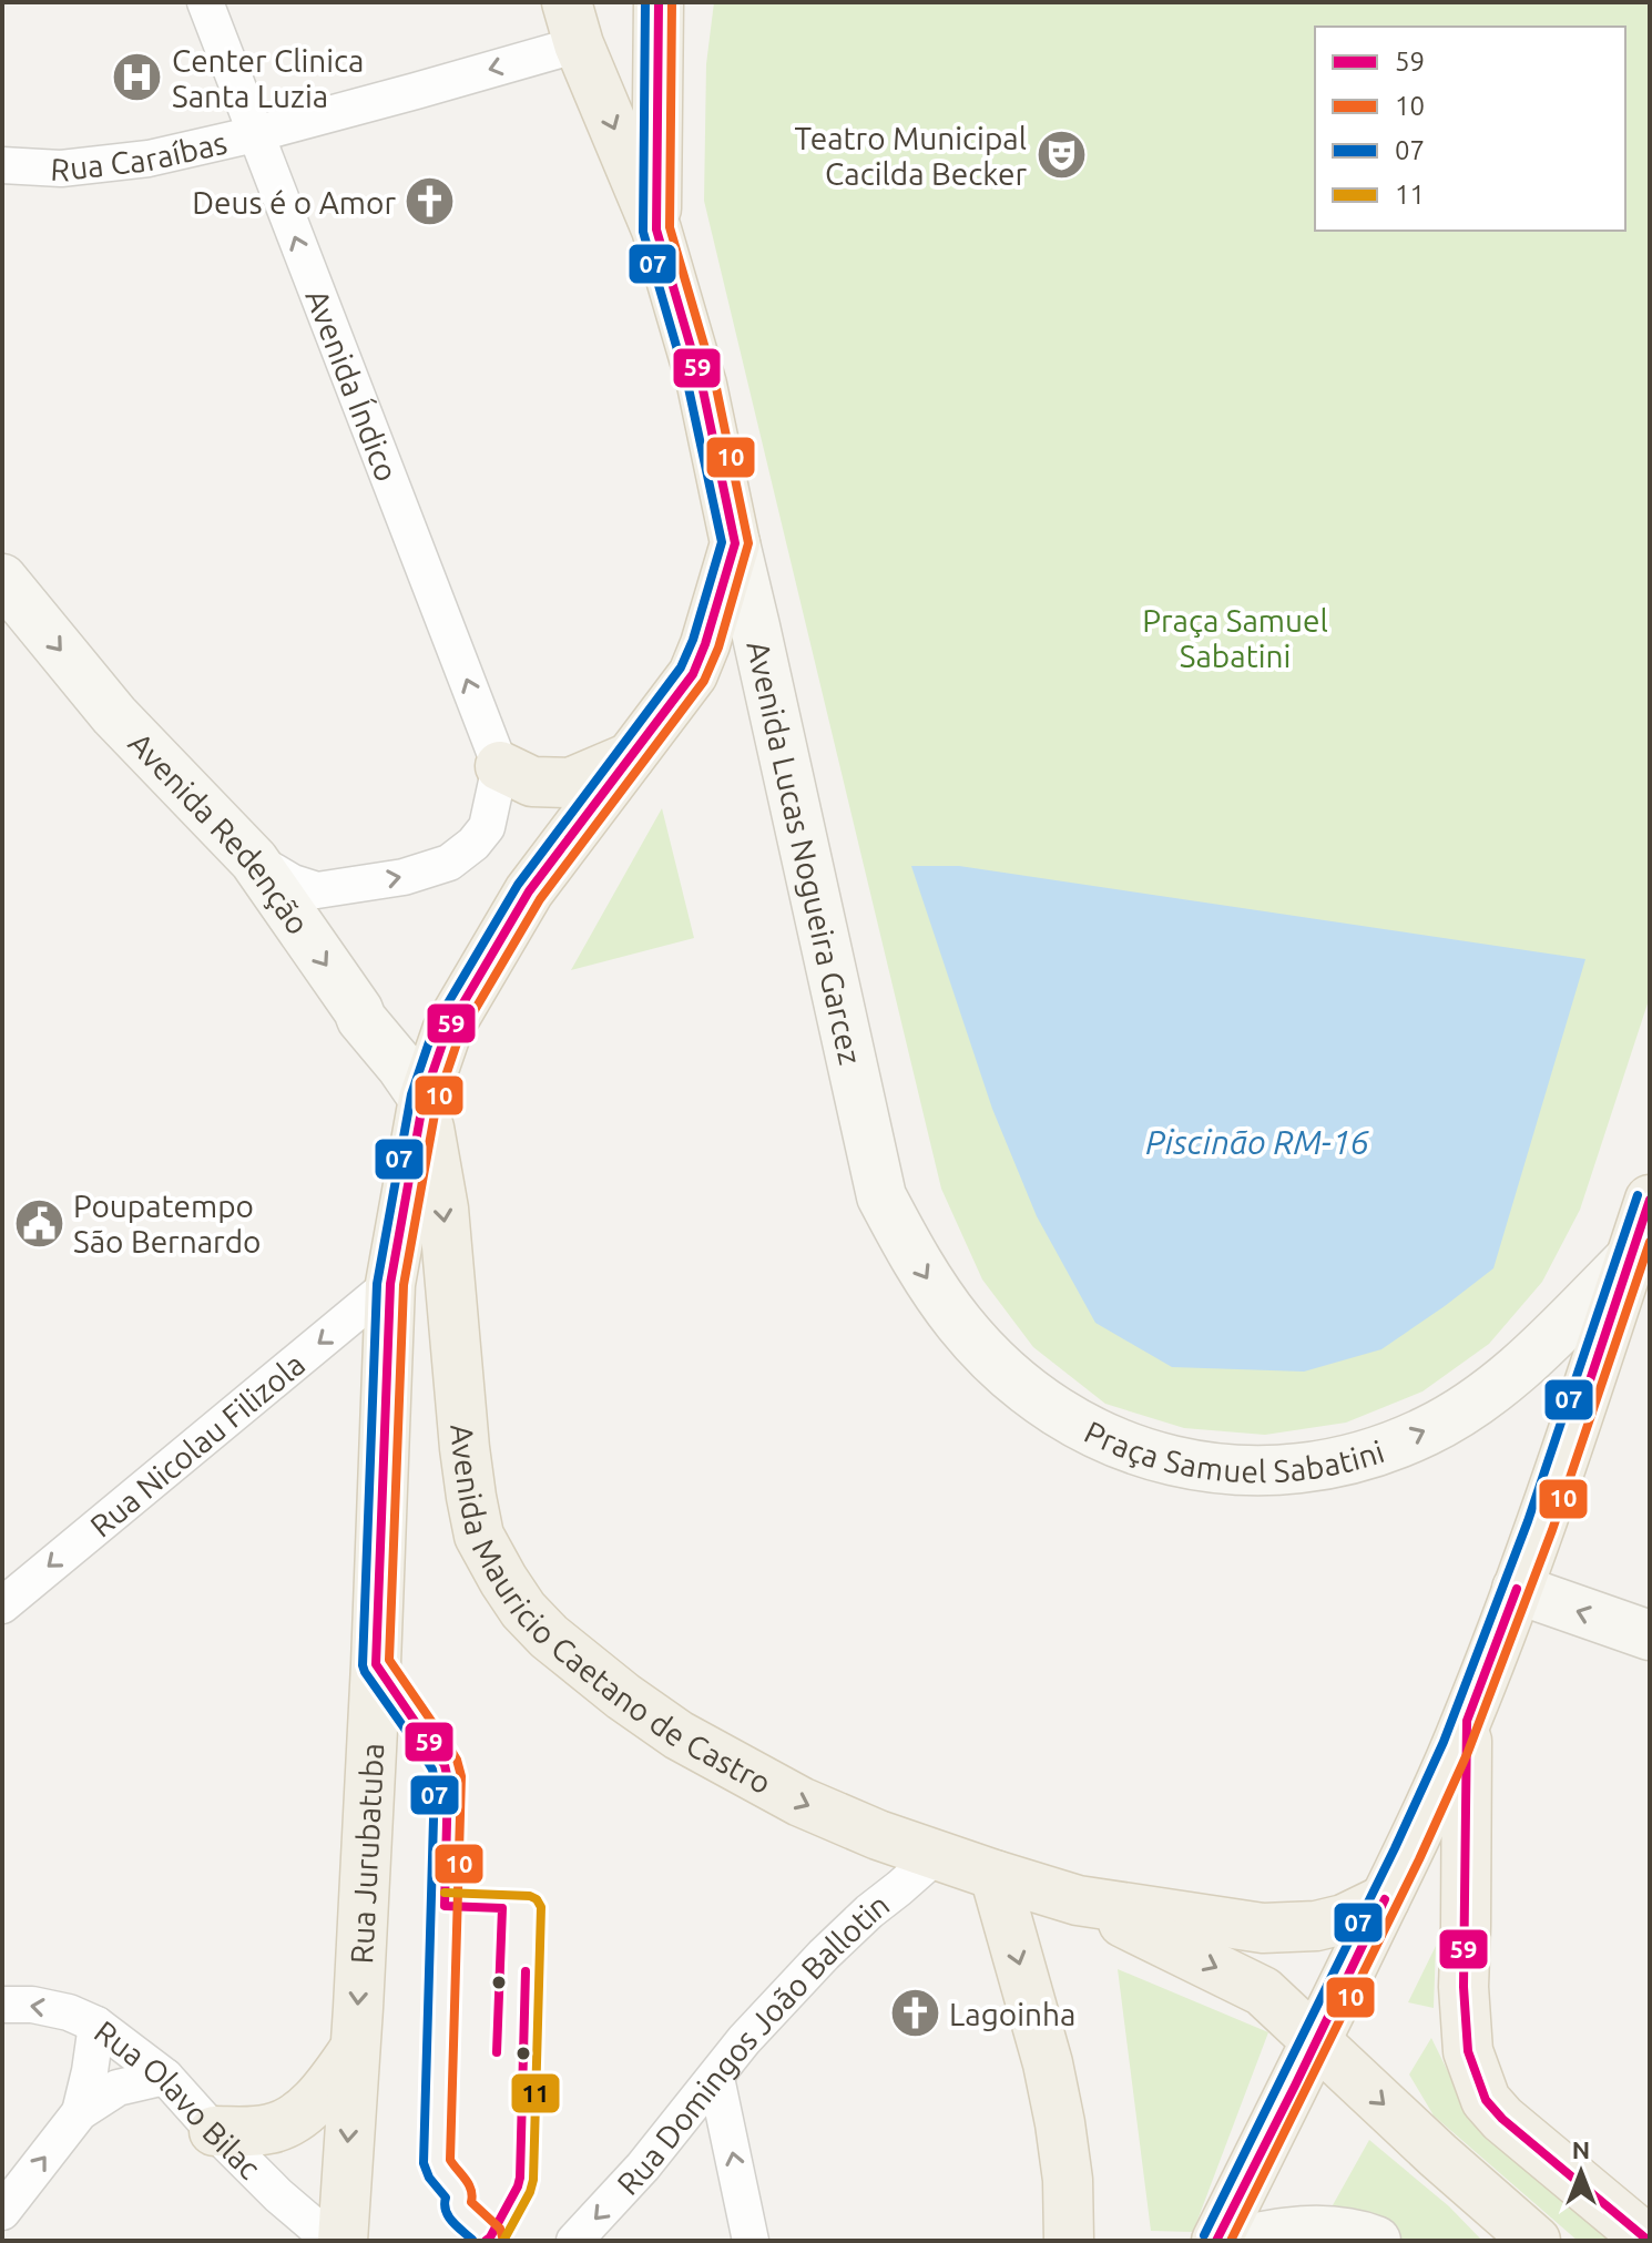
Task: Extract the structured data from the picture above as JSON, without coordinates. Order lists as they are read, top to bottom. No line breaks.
{"streets":{"main road":["Avenida Lucas Nogueira Garcez","Avenida Mauricio Caetano de Castro","Rua Jurubatuba"],"street":["Rua Caraíbas","Avenida Índico","Avenida Redenção","Praça Samuel Sabatini","Rua Nicolau Filizola","Rua Domingos João Ballotin","Rua Olavo Bilac"]},"crossings":[["Rua Caraíbas","Avenida Índico"],["Rua Caraíbas","Avenida Lucas Nogueira Garcez"],["Avenida Redenção","Avenida Mauricio Caetano de Castro"],["Avenida Redenção","Rua Jurubatuba"],["Avenida Lucas Nogueira Garcez","Praça Samuel Sabatini"],["Avenida Lucas Nogueira Garcez","Rua Jurubatuba"],["Rua Nicolau Filizola","Rua Jurubatuba"],["Avenida Mauricio Caetano de Castro","Rua Jurubatuba"],["Avenida Mauricio Caetano de Castro","Rua Domingos João Ballotin"]],"one_way":["Rua Caraíbas","Avenida Índico","Avenida Redenção","Praça Samuel Sabatini","Rua Nicolau Filizola","Avenida Mauricio Caetano de Castro","Rua Jurubatuba","Rua Domingos João Ballotin"],"water":["Piscinão RM-16"],"parks":["Praça Samuel Sabatini"],"places":{"hospital":["Center Clinica Santa Luzia"],"theatre":["Teatro Municipal Cacilda Becker"],"church":["Deus é o Amor","Lagoinha"],"public building":["Poupatempo São Bernardo"]},"lines":["transit line 59","transit line 10","transit line 07","transit line 11"],"legend":["59","10","07","11"],"north":"top"}
